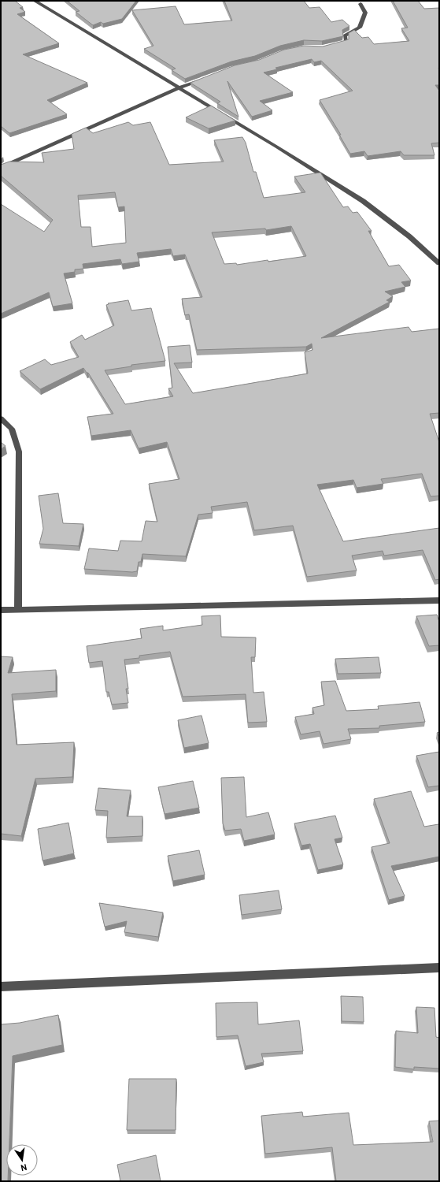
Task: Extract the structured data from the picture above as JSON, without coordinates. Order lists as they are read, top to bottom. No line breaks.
{"north":"bottom"}
